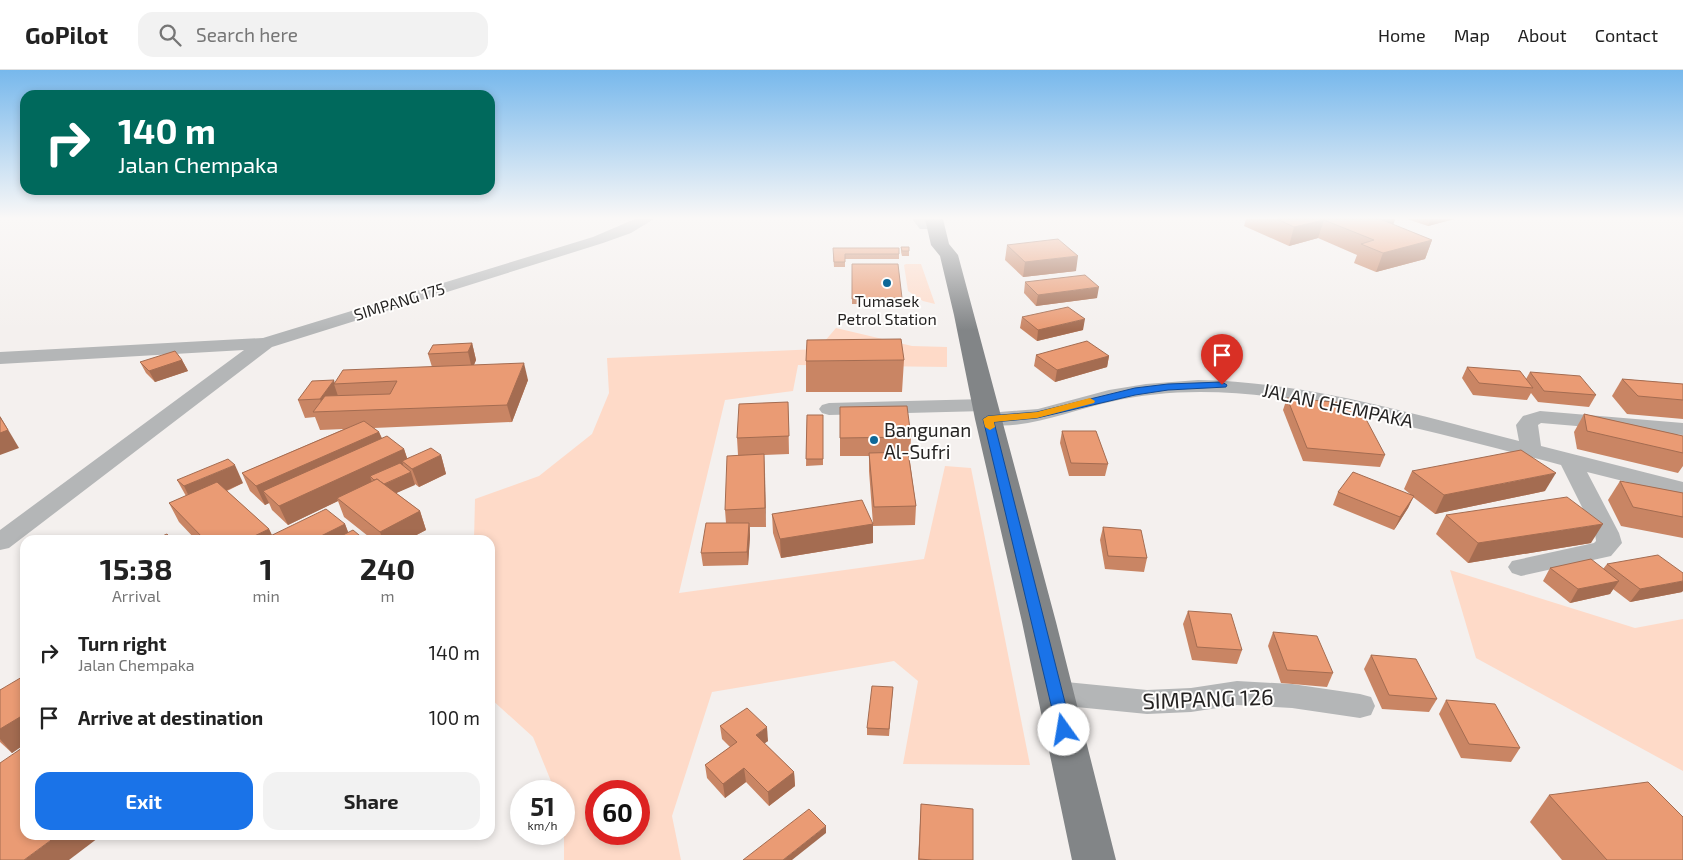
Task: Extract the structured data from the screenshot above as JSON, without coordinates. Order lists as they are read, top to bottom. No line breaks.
{"streets":{"street":["SIMPANG 175","JALAN CHEMPAKA","SIMPANG 126"]},"places":["Tumasek Petrol Station","Bangunan Al-Sufri"],"page":{"header":"GoPilot","search":"Search here","nav":["Home","Map","About","Contact"],"turn":["140 m","Jalan Chempaka"],"eta":["15:38","Arrival","1","min","240","m"],"list":[{"name":"Turn right","note":"Jalan Chempaka","value":"140 m"},{"name":"Arrive at destination","value":"100 m"}],"buttons":["Exit","Share"],"speed":"51 km/h","limit":"60"}}
